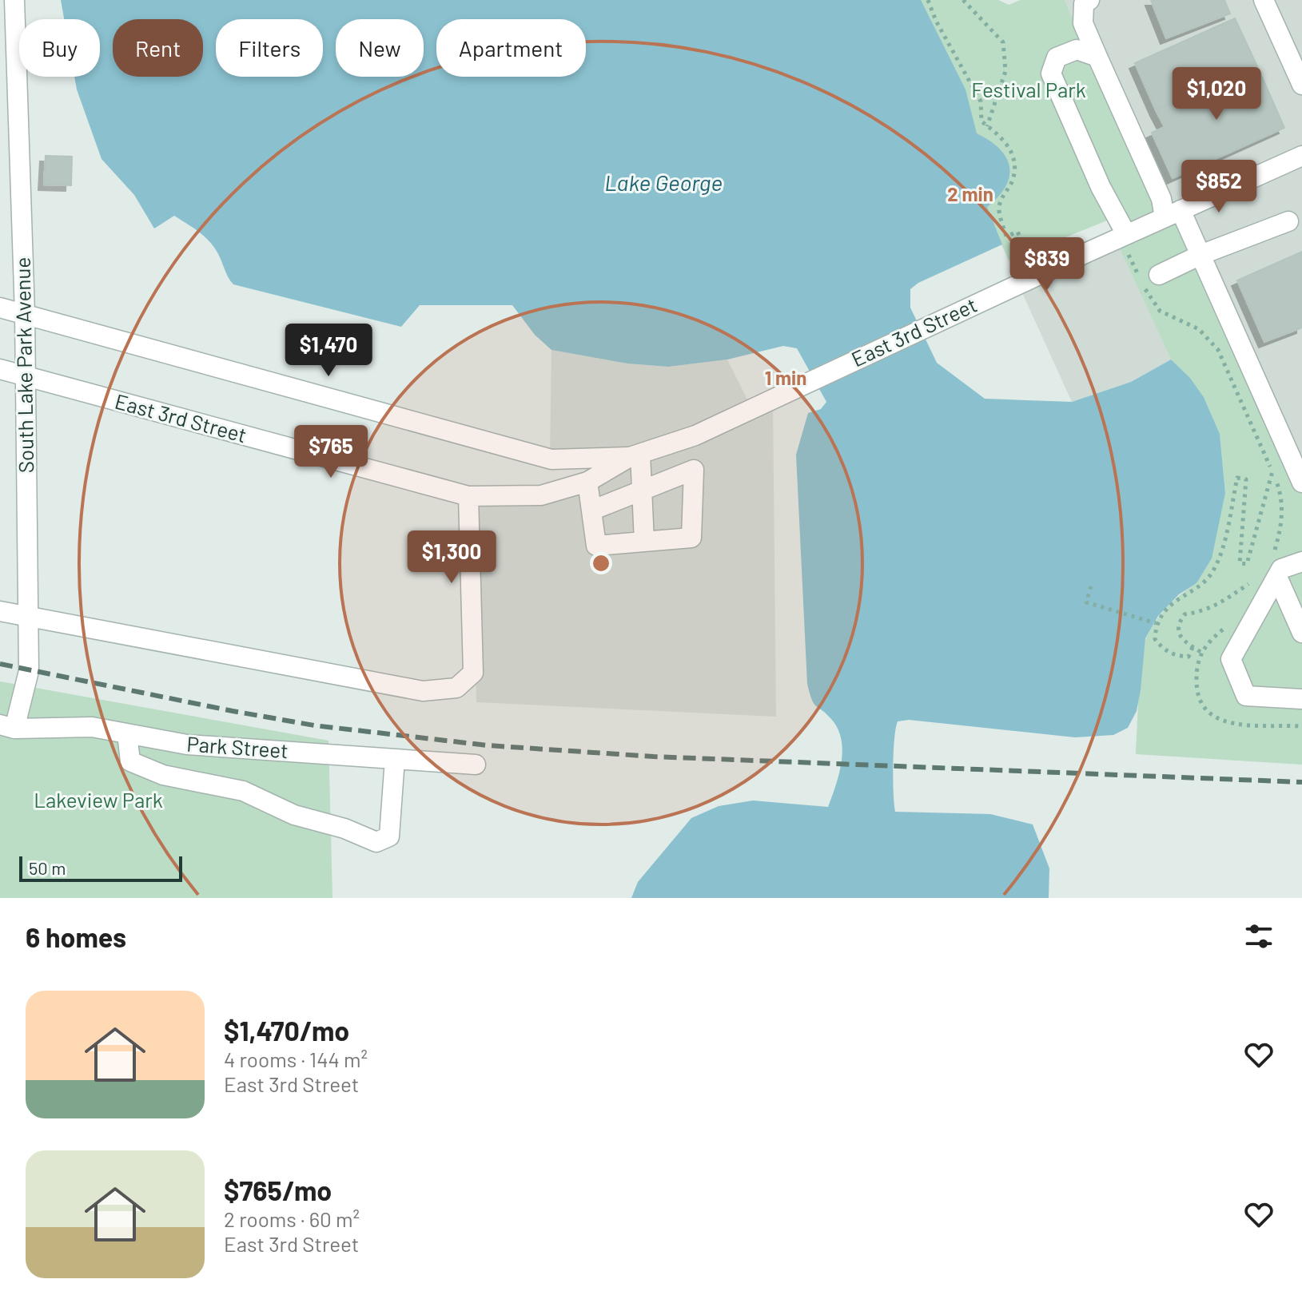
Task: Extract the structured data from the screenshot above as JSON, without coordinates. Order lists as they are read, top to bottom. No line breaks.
{"streets":{"street":["East 3rd Street","South Lake Park Avenue","Park Street"]},"crossings":[["East 3rd Street","South Lake Park Avenue"],["South Lake Park Avenue","Park Street"]],"water":["Lake George"],"parks":["Festival Park","Lakeview Park"],"scale_bar":"50 m","page":{"chip":["Buy","Rent","Filters","New","Apartment"],"price":["$1,020","$852","$839","$1,470","$765","$1,300"],"scale":"50 m","heading":"6 homes","list":[{"name":"$1,470/mo","note":"4 rooms · 144 m² · East 3rd Street"},{"name":"$765/mo","note":"2 rooms · 60 m² · East 3rd Street"}]},"rings":["2 min","1 min"]}
